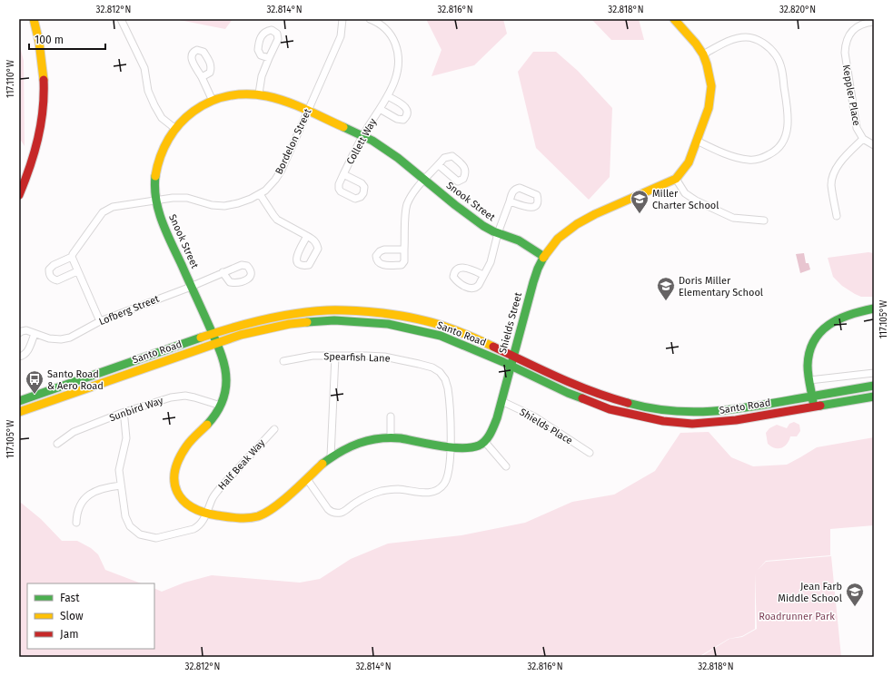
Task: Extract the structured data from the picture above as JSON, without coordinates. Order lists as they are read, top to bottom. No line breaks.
{"streets":{"main road":["Snook Street","Shields Street","Santo Road"],"street":["Keppler Place","Bordelon Street","Collett Way","Lofberg Street","Spearfish Lane","Sunbird Way","Shields Place","Half Beak Way"]},"crossings":[["Bordelon Street","Snook Street"],["Collett Way","Snook Street"],["Snook Street","Lofberg Street"],["Snook Street","Shields Street"],["Snook Street","Santo Road"],["Snook Street","Sunbird Way"],["Snook Street","Half Beak Way"],["Shields Street","Santo Road"],["Shields Street","Shields Place"],["Sunbird Way","Half Beak Way"]],"parks":["Roadrunner Park"],"places":{"school or university":["Miller Charter School","Doris Miller Elementary School","Jean Farb Middle School"],"bus stop":["Santo Road & Aero Road"]},"legend":["Fast","Slow","Jam"],"scale_bar":"100 m","coordinates":["32.812°N","32.814°N","32.816°N","32.818°N","32.820°N","117.110°W","117.105°W"]}
